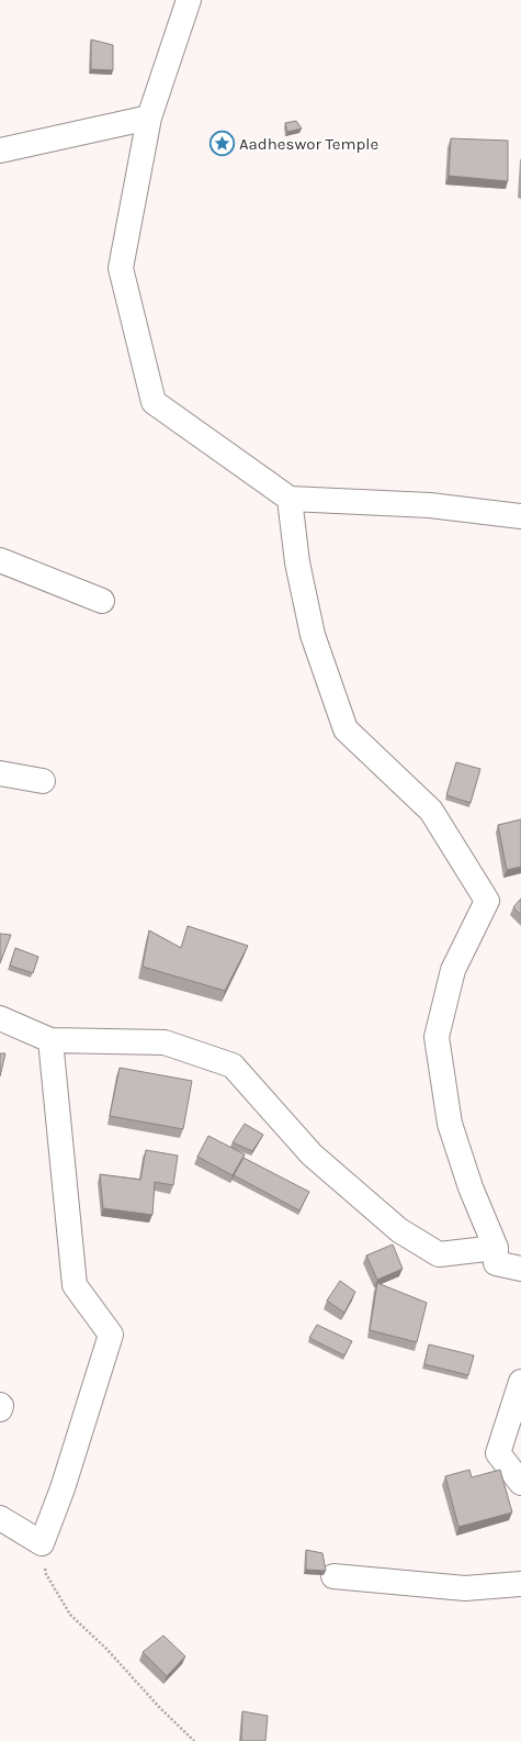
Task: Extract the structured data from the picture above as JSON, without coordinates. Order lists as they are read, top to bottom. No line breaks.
{"places":{"place":["Aadheswor Temple"]}}
